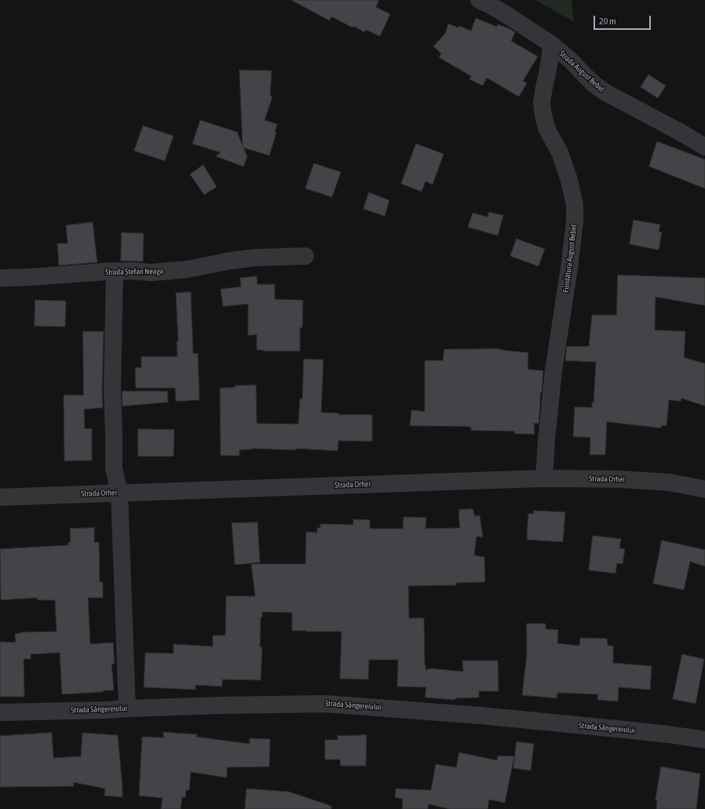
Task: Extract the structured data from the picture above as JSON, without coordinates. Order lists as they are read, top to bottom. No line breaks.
{"streets":{"street":["Strada August Bebel","Fundătura August Bebel","Strada Ștefan Neaga","Strada Orhei","Strada Sângereiului"]},"crossings":[["Strada August Bebel","Fundătura August Bebel"],["Fundătura August Bebel","Strada Orhei"]],"scale_bar":"20 m"}
